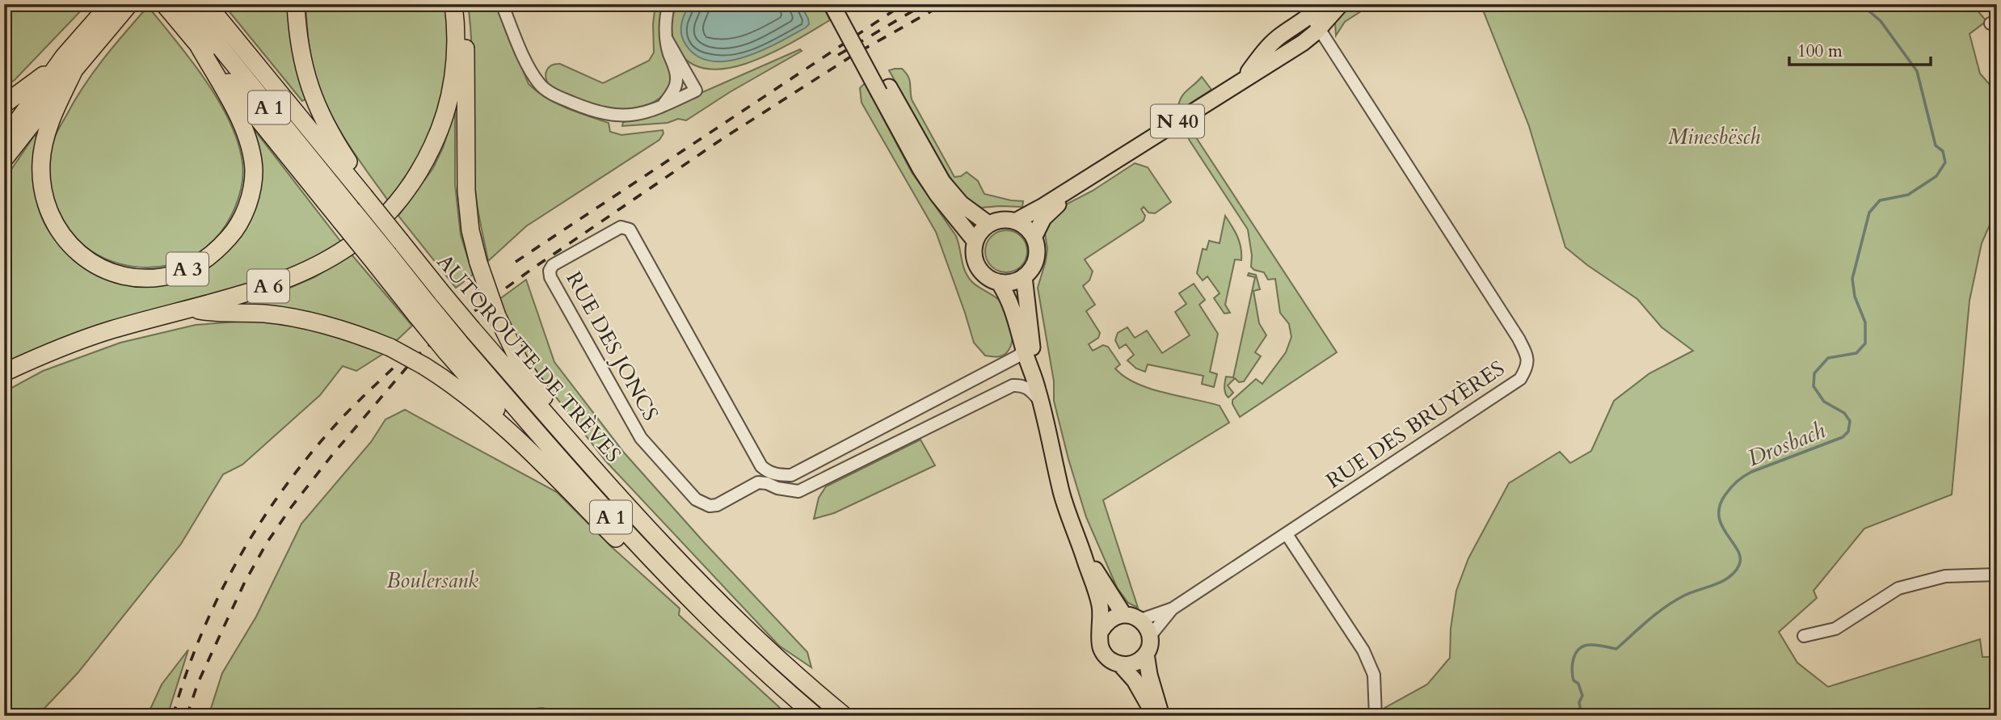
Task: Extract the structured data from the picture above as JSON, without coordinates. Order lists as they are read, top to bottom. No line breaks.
{"streets":{"highway":["A 1","A 3","A 6","AUTOROUTE DE TRÈVES"],"main road":["N 40"],"street":["RUE DES JONCS","RUE DES BRUYÈRES"]},"crossings":[["A 1","A 3"],["A 1","A 6"],["A 1","AUTOROUTE DE TRÈVES"],["N 40","RUE DES BRUYÈRES"]],"water":["Drosbach"],"parks":["Minesbësch","Boulersank"],"scale_bar":"100 m"}
